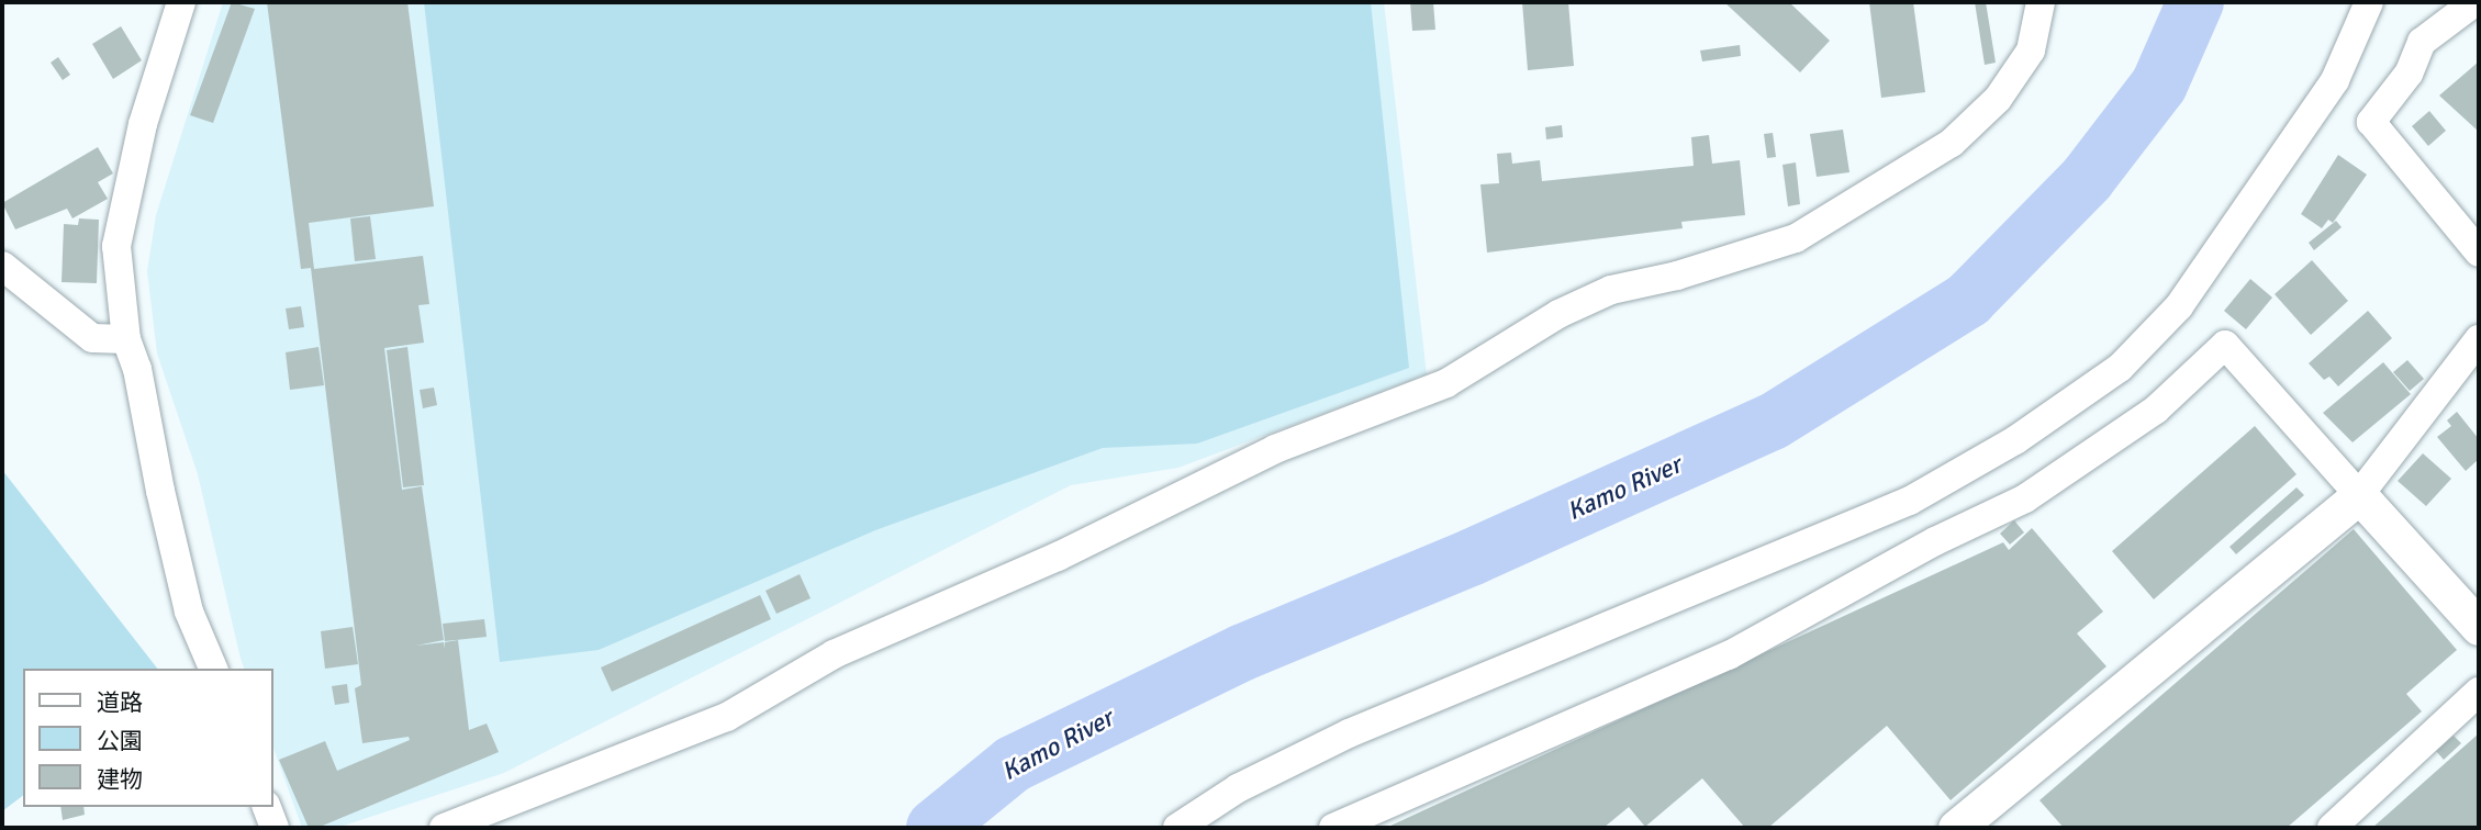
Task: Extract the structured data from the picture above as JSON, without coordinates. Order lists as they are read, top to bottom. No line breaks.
{"water":["Kamo River"],"legend":["道路","公園","建物"]}
